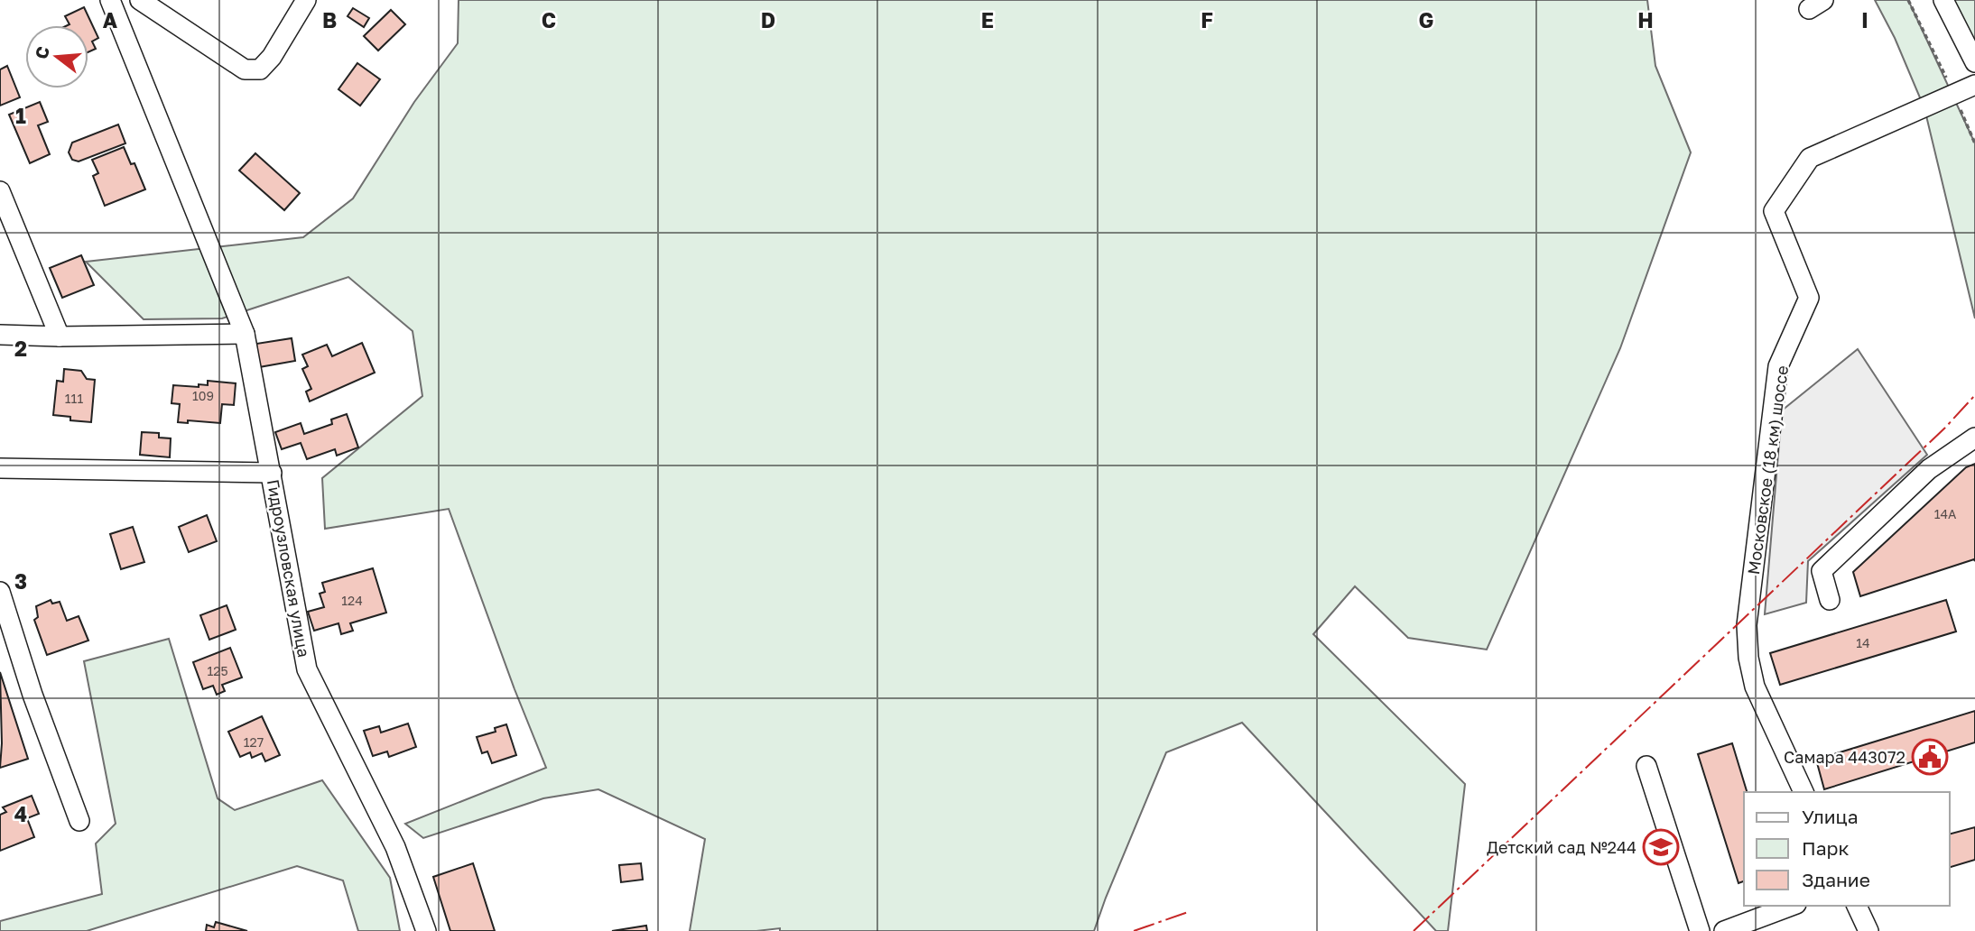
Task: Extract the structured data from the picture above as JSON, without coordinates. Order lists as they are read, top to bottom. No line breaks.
{"streets":{"street":["Московское (18 км) шоссе","Гидроузловская улица"]},"places":{"public building":["Самара 443072"],"school or university":["Детский сад №244"]},"house_numbers":["109","111","14А","124","14","125","127"],"legend":["Улица","Парк","Здание"],"north":"left","grid":{"columns":["A","B","C","D","E","F","G","H","I"],"rows":["1","2","3","4"]}}
